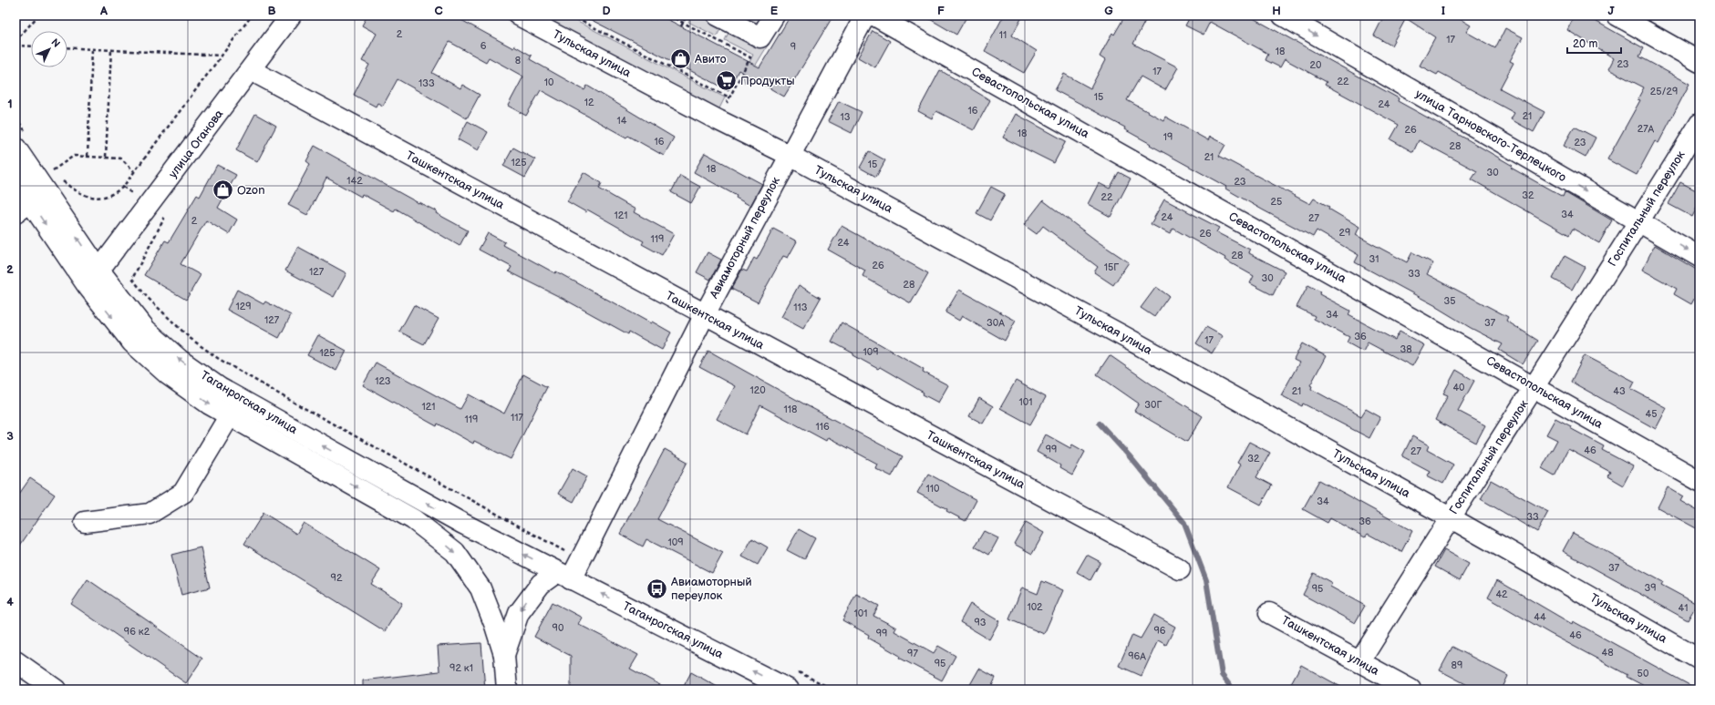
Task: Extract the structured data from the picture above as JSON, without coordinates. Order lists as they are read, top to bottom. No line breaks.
{"streets":{"street":["Тульская улица","Севастопольская улица","улица Тарновского-Терлецкого","улица Оганова","Ташкентская улица","Госпитальный переулок","Авиамоторный переулок","Таганрогская улица"]},"crossings":[["Тульская улица","Госпитальный переулок"],["Тульская улица","Авиамоторный переулок"],["Севастопольская улица","Госпитальный переулок"],["улица Тарновского-Терлецкого","Госпитальный переулок"],["улица Оганова","Ташкентская улица"],["улица Оганова","Таганрогская улица"],["Ташкентская улица","Госпитальный переулок"],["Ташкентская улица","Авиамоторный переулок"],["Авиамоторный переулок","Таганрогская улица"]],"one_way":["улица Тарновского-Терлецкого"],"places":{"shop":["Авито","Ozon"],"supermarket":["Продукты"],"bus stop":["Авиамоторный переулок"]},"house_numbers":["2","11","17","6","9","18","8","23","20","17","22","10","133","25/29","15","12","24","16","21","13","14","27А","26","18","19","16","23","28","21","125","15","18","30","142","23","32","22","25","34","121","24","27","2","29","26","119","24","28","31","26","15Г","127","33","30","28","35","129","113","34","127","30А","37","36","17","38","109","125","123","40","120","21","43","101","30Г","121","118","45","117","119","116","99","46","27","32","110","34","33","36","109","37","92","39","95","42","102","41","101","44","93","90","96","96 к2","99","46","48","97","96А","95","89","92 к1","50"],"scale_bar":"20 m","north":"top right","grid":{"columns":["A","B","C","D","E","F","G","H","I","J"],"rows":["1","2","3","4"]}}
